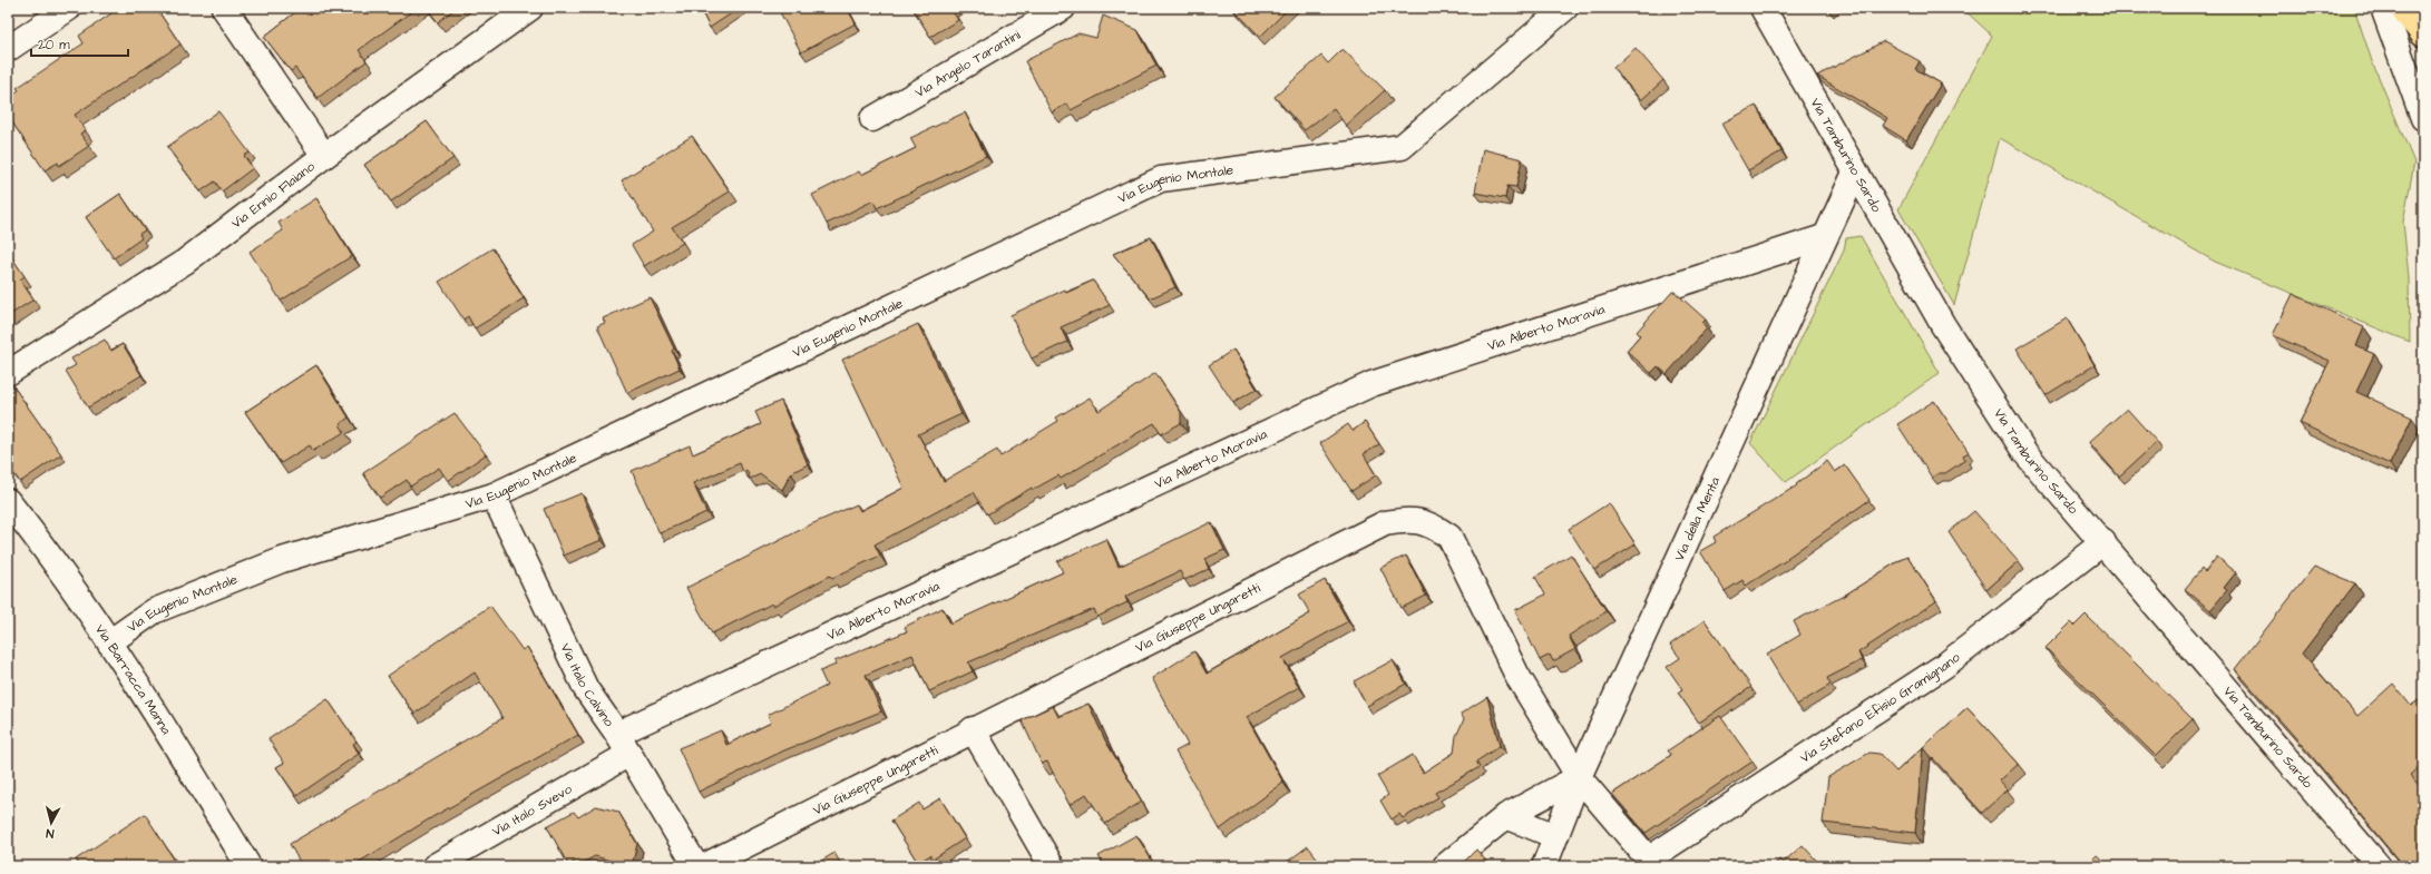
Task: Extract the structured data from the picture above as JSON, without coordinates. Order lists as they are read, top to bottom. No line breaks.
{"streets":{"street":["Via Angelo Tarantini","Via Tamburino Sardo","Via Eugenio Montale","Via Ennio Flaiano","Via Alberto Moravia","Via della Menta","Via Giuseppe Ungaretti","Via Barracca Manna","Via Italo Calvino","Via Stefano Efisio Gramignano","Via Italo Svevo"]},"crossings":[["Via Tamburino Sardo","Via della Menta"],["Via Tamburino Sardo","Via Stefano Efisio Gramignano"],["Via Eugenio Montale","Via Barracca Manna"],["Via Eugenio Montale","Via Italo Calvino"],["Via Alberto Moravia","Via della Menta"],["Via Alberto Moravia","Via Italo Calvino"],["Via della Menta","Via Giuseppe Ungaretti"],["Via Giuseppe Ungaretti","Via Stefano Efisio Gramignano"],["Via Italo Calvino","Via Italo Svevo"]],"scale_bar":"20 m","north":"bottom"}
